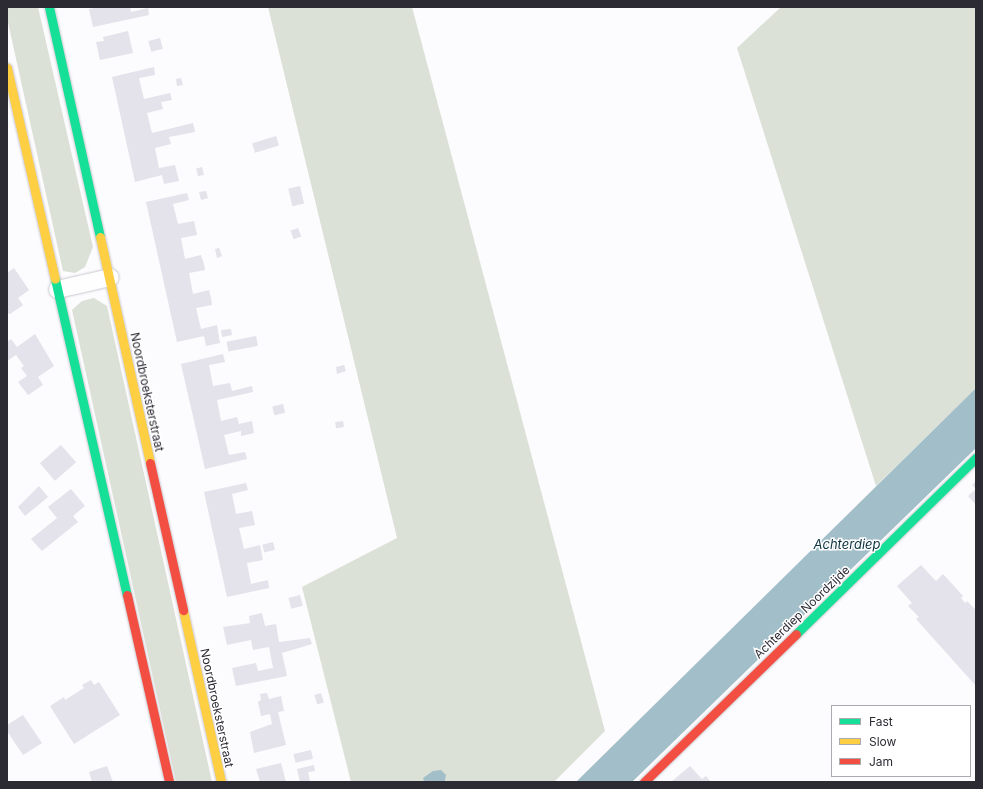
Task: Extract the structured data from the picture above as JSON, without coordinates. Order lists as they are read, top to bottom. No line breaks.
{"streets":{"street":["Noordbroeksterstraat","Achterdiep Noordzijde"]},"water":["Achterdiep"],"legend":["Fast","Slow","Jam"]}
